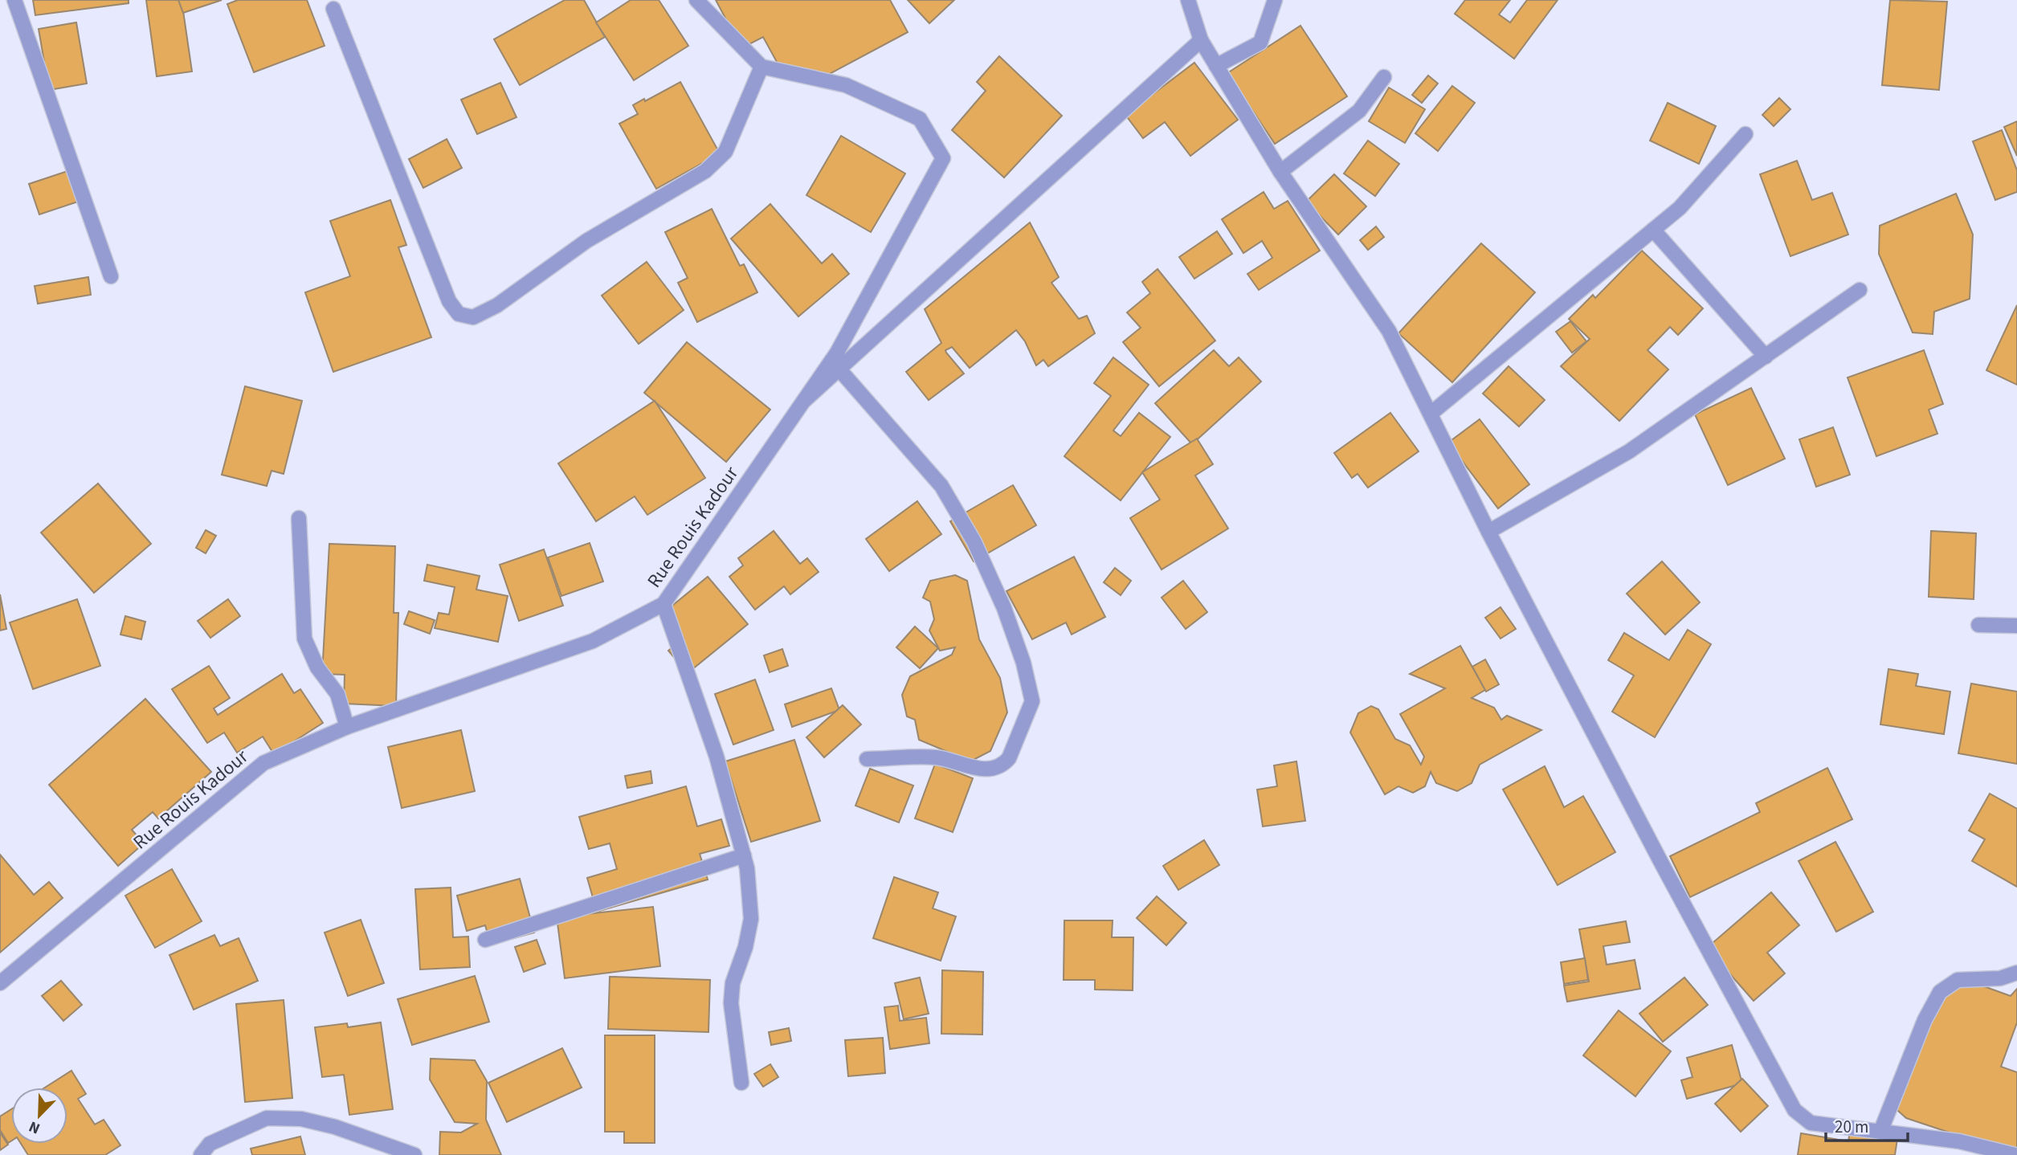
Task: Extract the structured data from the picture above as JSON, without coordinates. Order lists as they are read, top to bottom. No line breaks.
{"streets":{"street":["Rue Rouis Kadour"]},"scale_bar":"20 m","north":"bottom left"}
